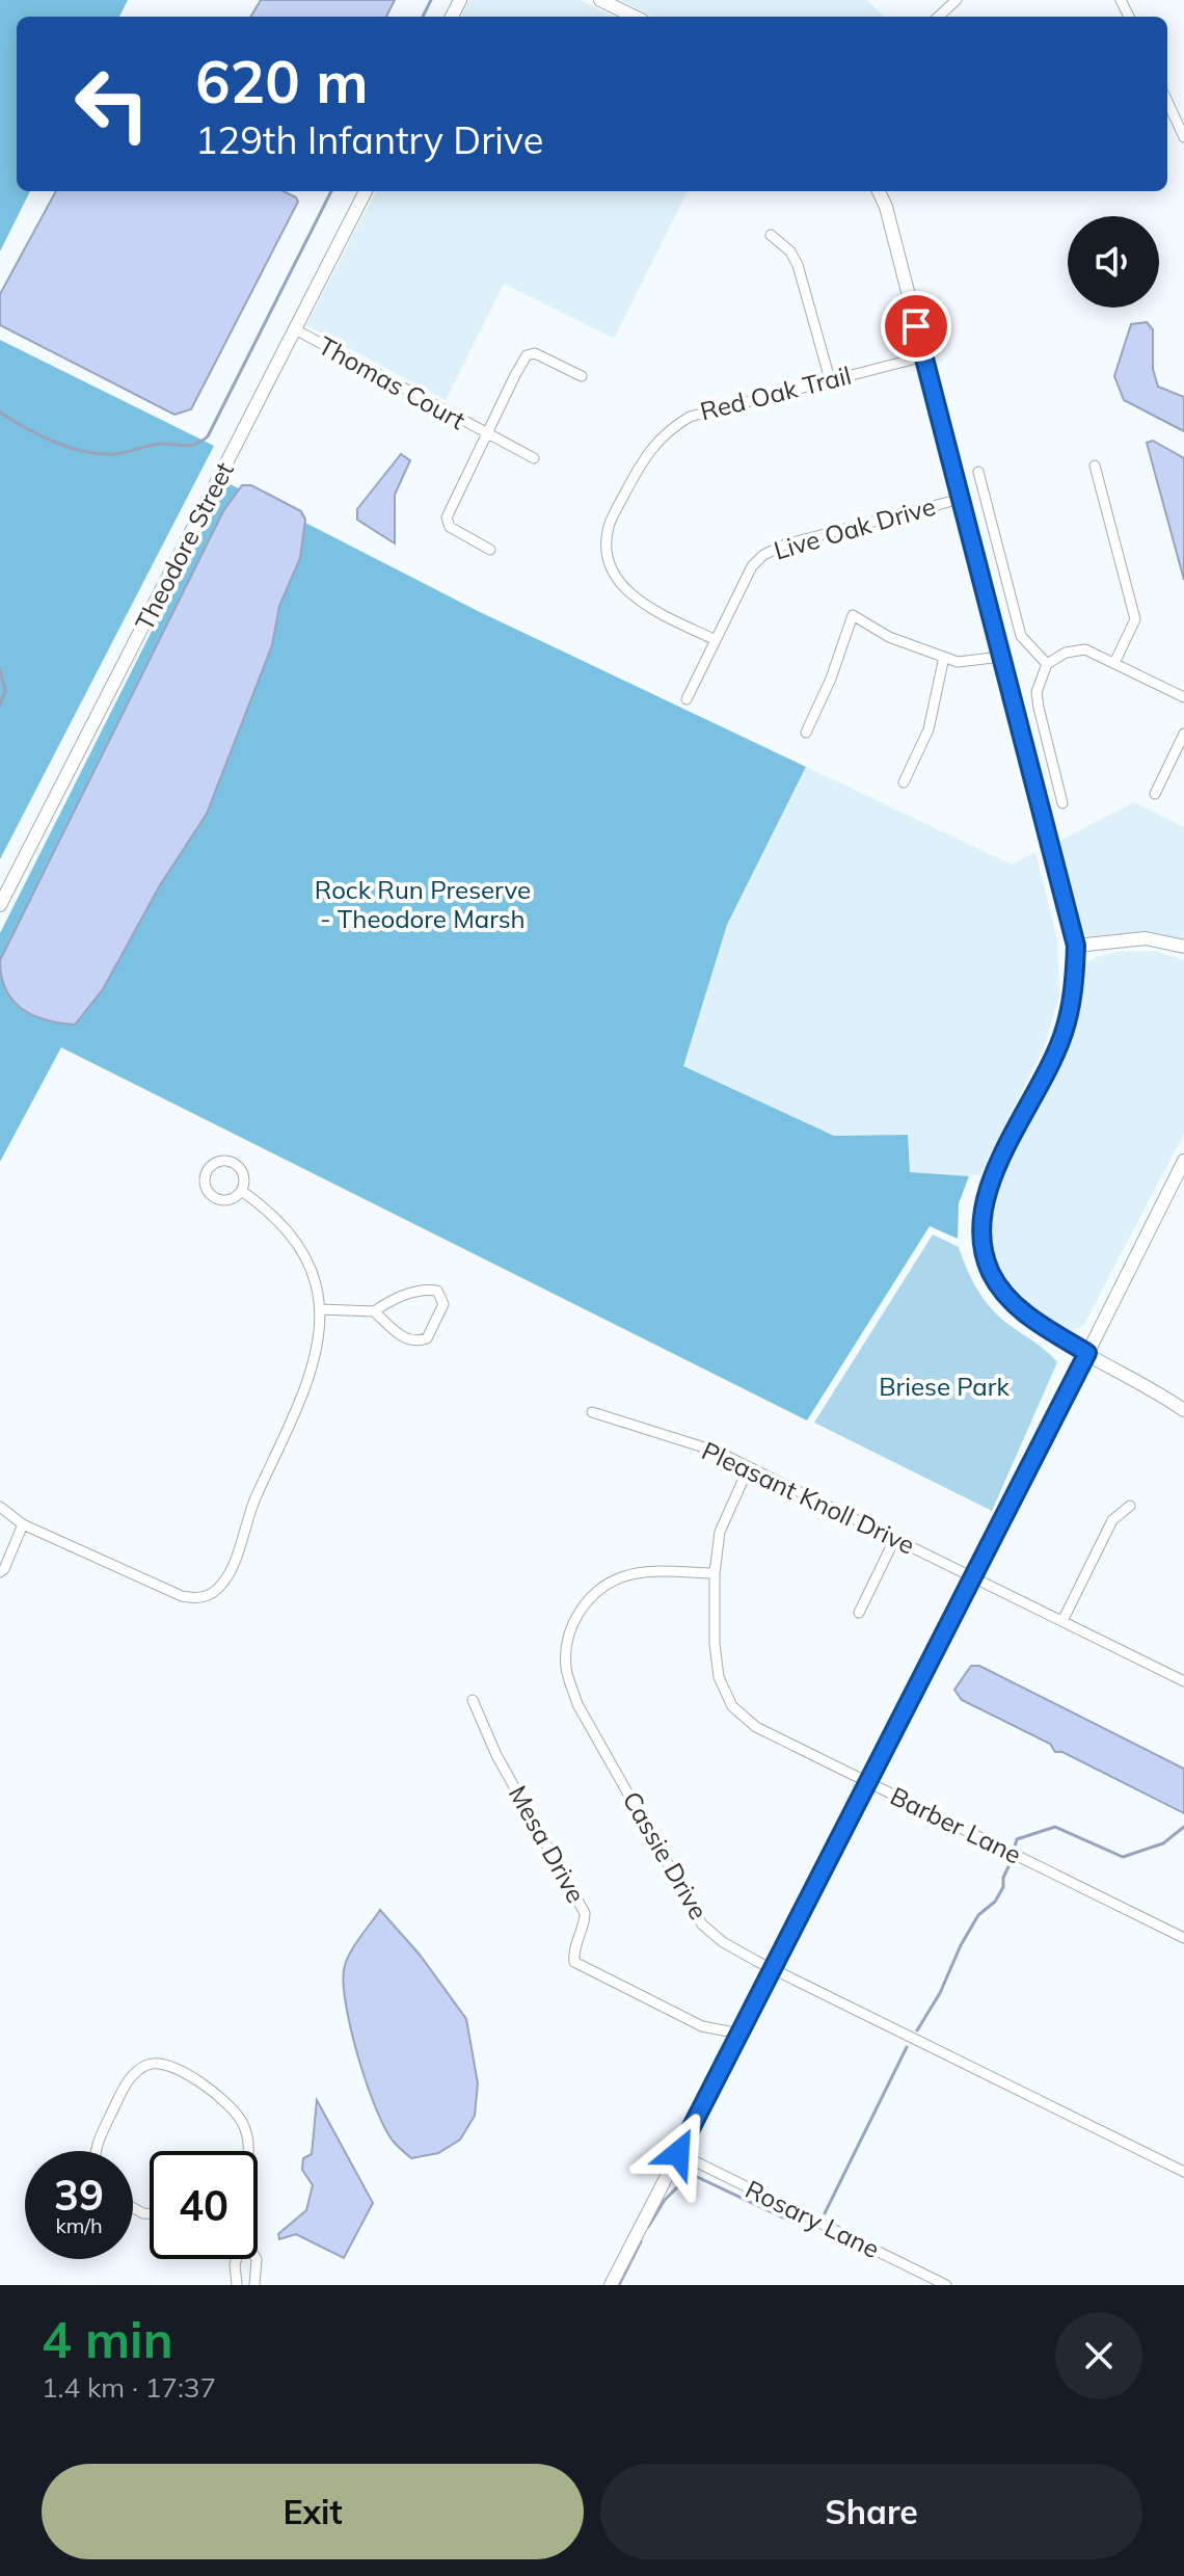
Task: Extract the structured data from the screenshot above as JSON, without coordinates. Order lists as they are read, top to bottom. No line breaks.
{"streets":{"street":["Thomas Court","Red Oak Trail","Live Oak Drive","Theodore Street","Pleasant Knoll Drive","Barber Lane","Mesa Drive","Cassie Drive","Rosary Lane"]},"crossings":[["Thomas Court","Theodore Street"],["Red Oak Trail","Live Oak Drive"],["Pleasant Knoll Drive","Barber Lane"],["Barber Lane","Cassie Drive"]],"parks":["Rock Run Preserve - Theodore Marsh","Briese Park"],"page":{"turn":["620 m","129th Infantry Drive"],"speed":"39 km/h","limit":"40","heading":["4 min","1.4 km · 17:37"],"buttons":["Exit","Share"]}}
